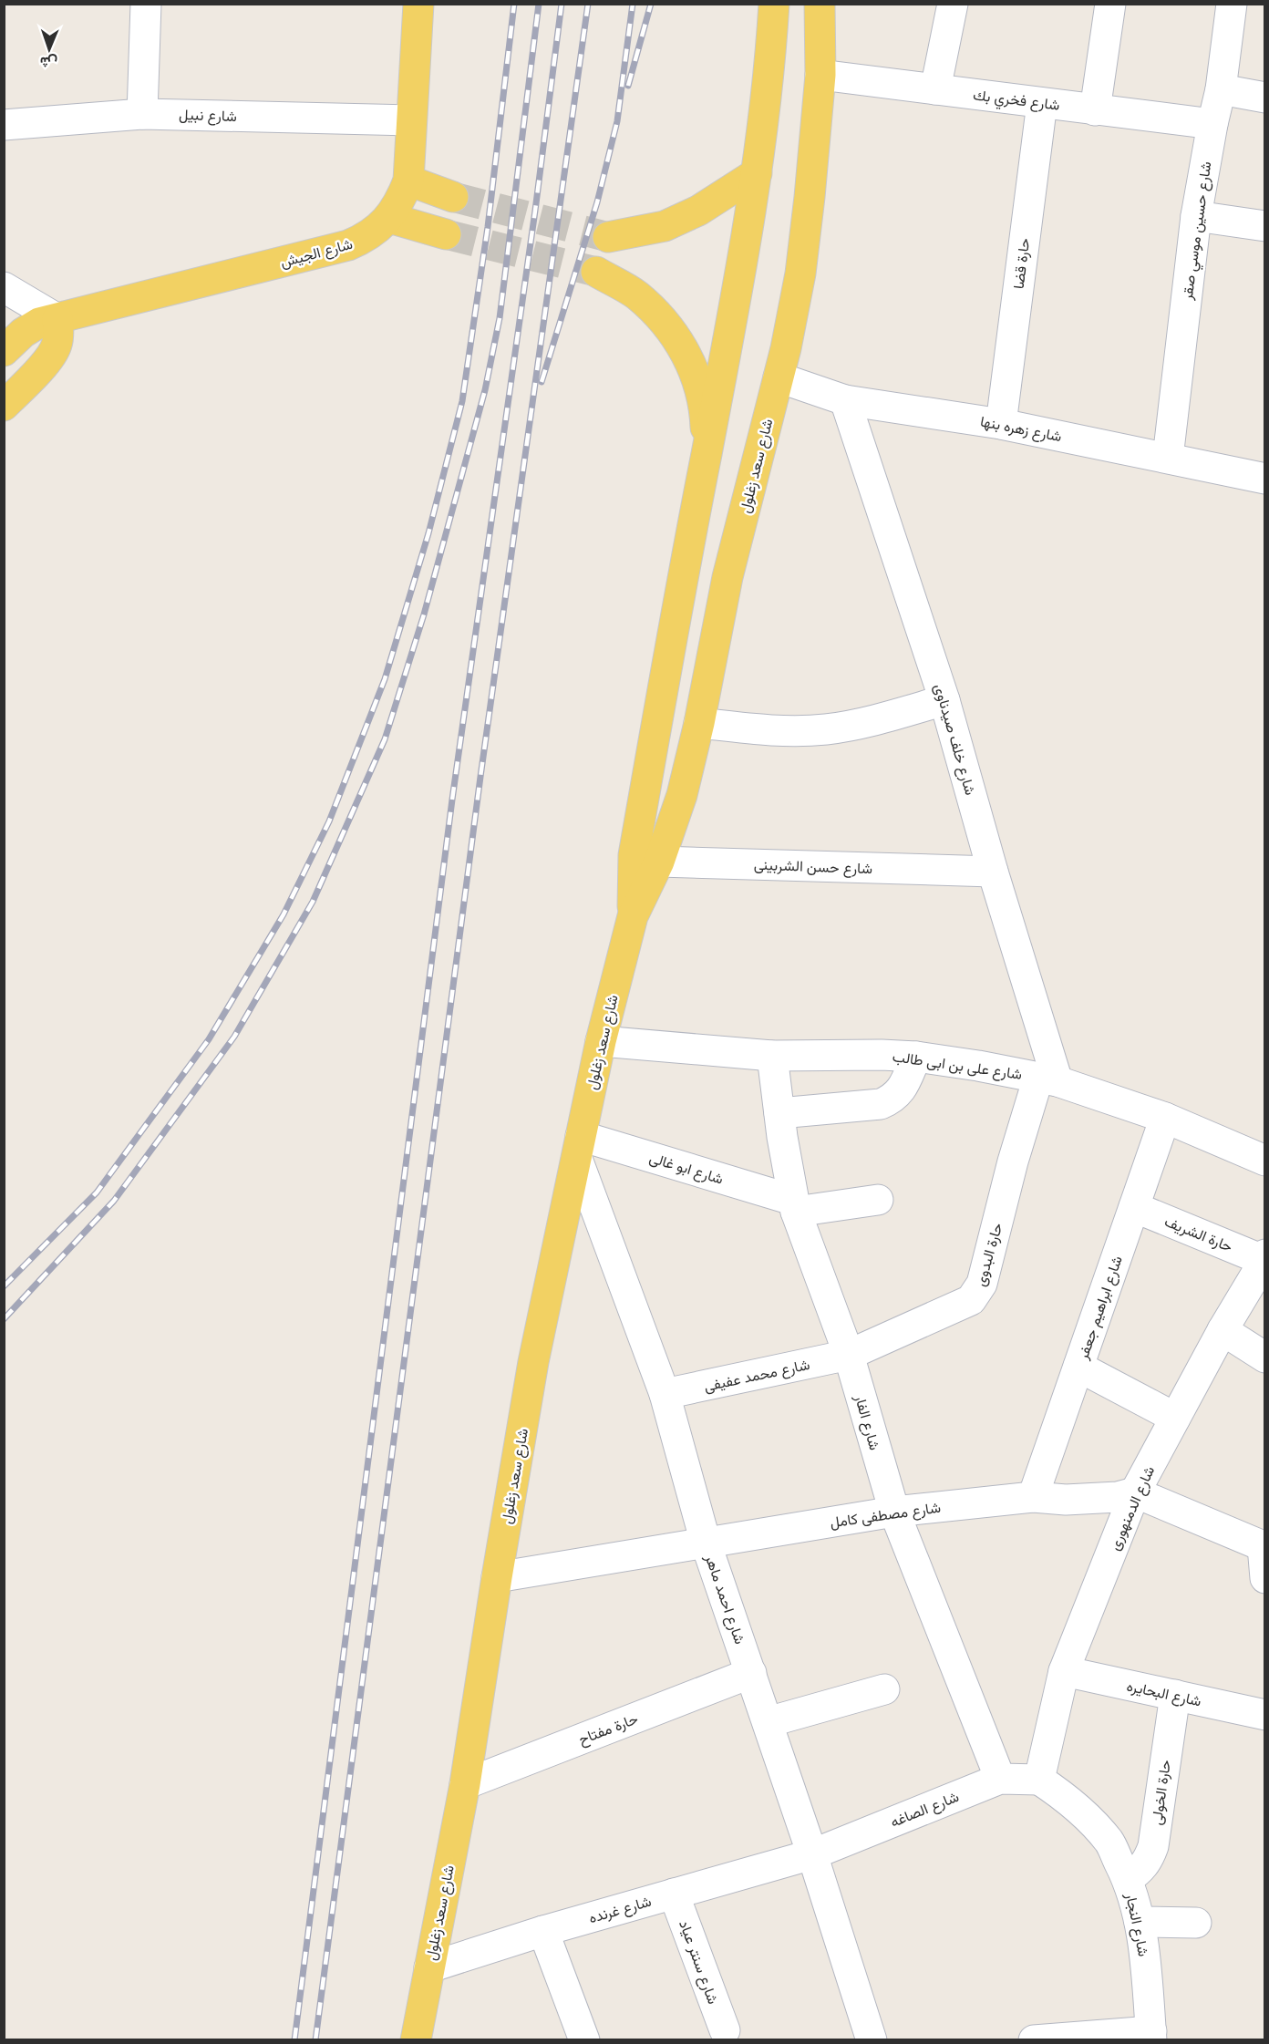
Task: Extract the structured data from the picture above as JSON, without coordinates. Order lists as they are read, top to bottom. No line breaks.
{"streets":{"main road":["شارع الجيش","شارع سعد زغلول"],"street":["شارع فخري بك","شارع نبيل","شارع حسين موسي صقر","حارة قضا","شارع زهره بنها","شارع خلف صيدناوى","شارع حسن الشربينى","شارع على بن ابى طالب","شارع ابو غالى","حارة الشريف","حارة البدوى","شارع ابراهيم جعفر","شارع محمد عفيفى","شارع الفار","شارع الدمنهورى","شارع مصطفى كامل","شارع احمد ماهر","شارع البحايره","حارة مفتاح","حارة الخولى","شارع الصاغه","شارع غرنده","شارع النجار","شارع سنتر عياد"]},"crossings":[["شارع فخري بك","شارع حسين موسي صقر"],["شارع فخري بك","حارة قضا"],["شارع فخري بك","شارع سعد زغلول"],["شارع نبيل","شارع الجيش"],["شارع حسين موسي صقر","شارع زهره بنها"],["حارة قضا","شارع زهره بنها"],["شارع زهره بنها","شارع سعد زغلول"],["شارع زهره بنها","شارع خلف صيدناوى"],["شارع سعد زغلول","شارع حسن الشربينى"],["شارع سعد زغلول","شارع على بن ابى طالب"],["شارع سعد زغلول","شارع ابو غالى"],["شارع سعد زغلول","شارع مصطفى كامل"],["شارع سعد زغلول","شارع احمد ماهر"],["شارع سعد زغلول","حارة مفتاح"],["شارع سعد زغلول","شارع غرنده"],["شارع خلف صيدناوى","شارع حسن الشربينى"],["شارع خلف صيدناوى","شارع على بن ابى طالب"],["شارع خلف صيدناوى","حارة البدوى"],["شارع على بن ابى طالب","حارة البدوى"],["شارع على بن ابى طالب","شارع ابراهيم جعفر"],["شارع على بن ابى طالب","شارع الفار"],["شارع ابو غالى","شارع الفار"],["شارع ابو غالى","شارع احمد ماهر"],["حارة الشريف","شارع ابراهيم جعفر"],["حارة الشريف","شارع الدمنهورى"],["حارة البدوى","شارع محمد عفيفى"],["حارة البدوى","شارع الفار"],["شارع ابراهيم جعفر","شارع مصطفى كامل"],["شارع محمد عفيفى","شارع الفار"],["شارع محمد عفيفى","شارع احمد ماهر"],["شارع الفار","شارع مصطفى كامل"],["شارع الفار","شارع الصاغه"],["شارع الدمنهورى","شارع مصطفى كامل"],["شارع الدمنهورى","شارع البحايره"],["شارع الدمنهورى","شارع الصاغه"],["شارع الدمنهورى","شارع النجار"],["شارع مصطفى كامل","شارع احمد ماهر"],["شارع احمد ماهر","حارة مفتاح"],["شارع احمد ماهر","شارع الصاغه"],["شارع احمد ماهر","شارع غرنده"],["شارع البحايره","حارة الخولى"],["حارة الخولى","شارع النجار"],["شارع الصاغه","شارع غرنده"],["شارع الصاغه","شارع النجار"],["شارع غرنده","شارع سنتر عياد"]],"north":"bottom"}
